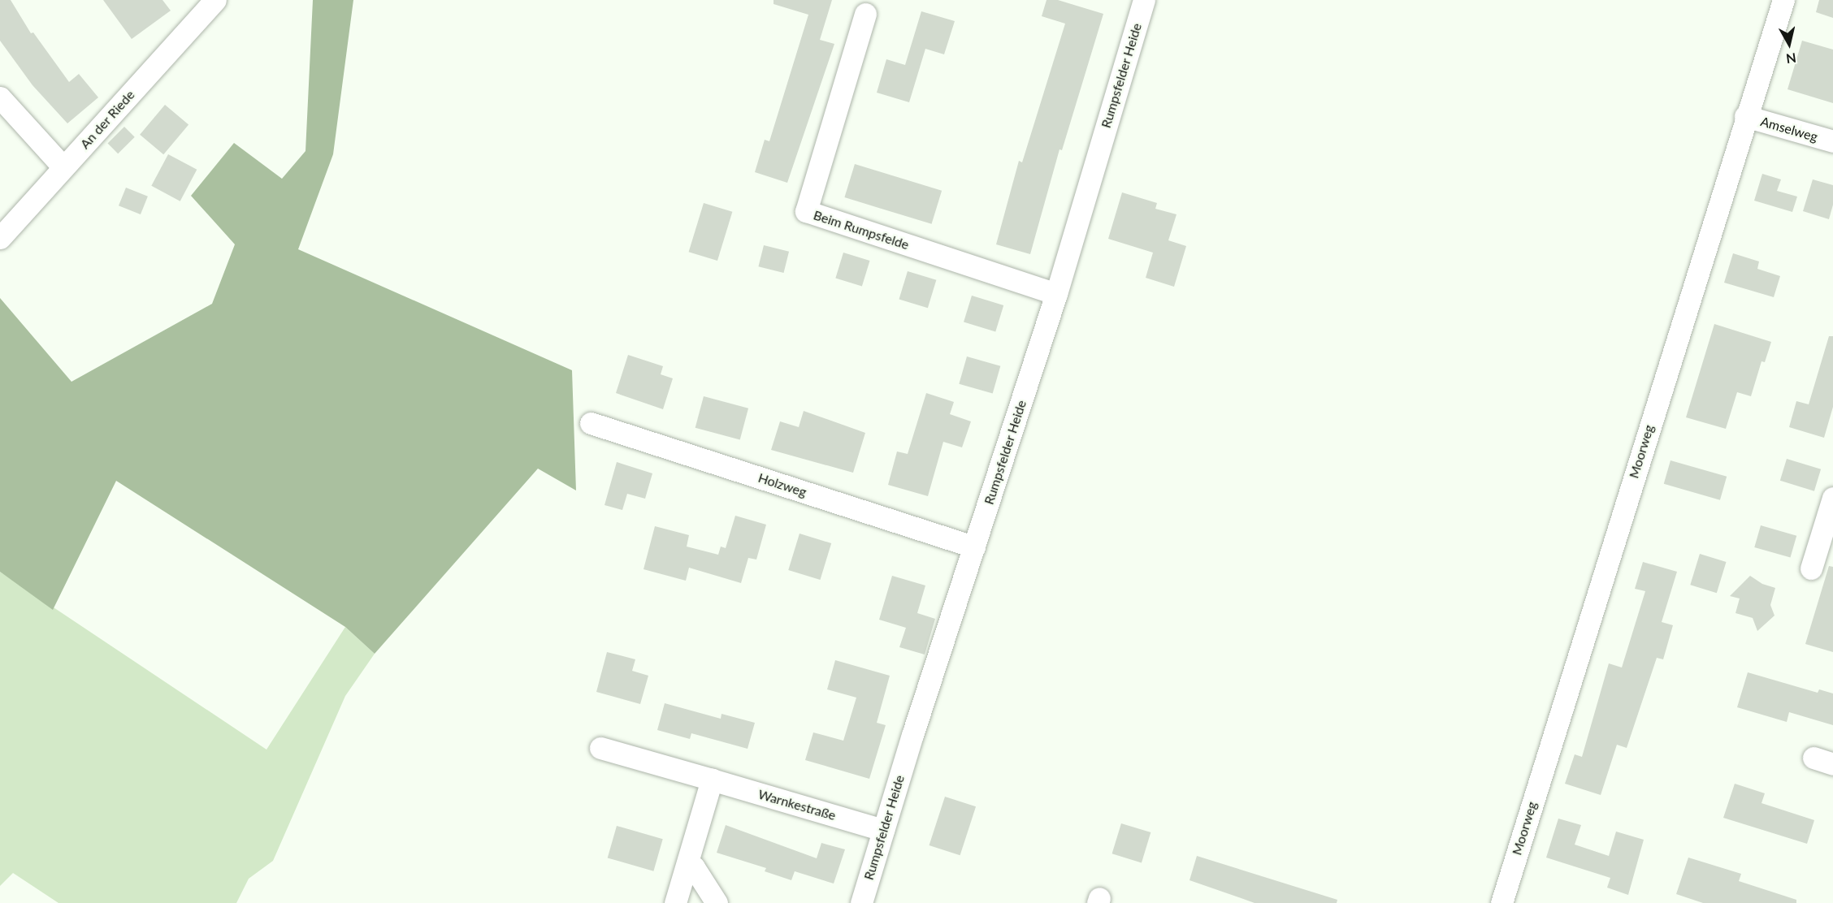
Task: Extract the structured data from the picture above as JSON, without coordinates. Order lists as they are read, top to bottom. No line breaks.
{"streets":{"street":["Rumpsfelder Heide","An der Riede","Amselweg","Beim Rumpsfelde","Moorweg","Holzweg","Warnkestraße"]},"crossings":[["Rumpsfelder Heide","Beim Rumpsfelde"],["Rumpsfelder Heide","Holzweg"],["Rumpsfelder Heide","Warnkestraße"],["Amselweg","Moorweg"]],"north":"bottom"}
